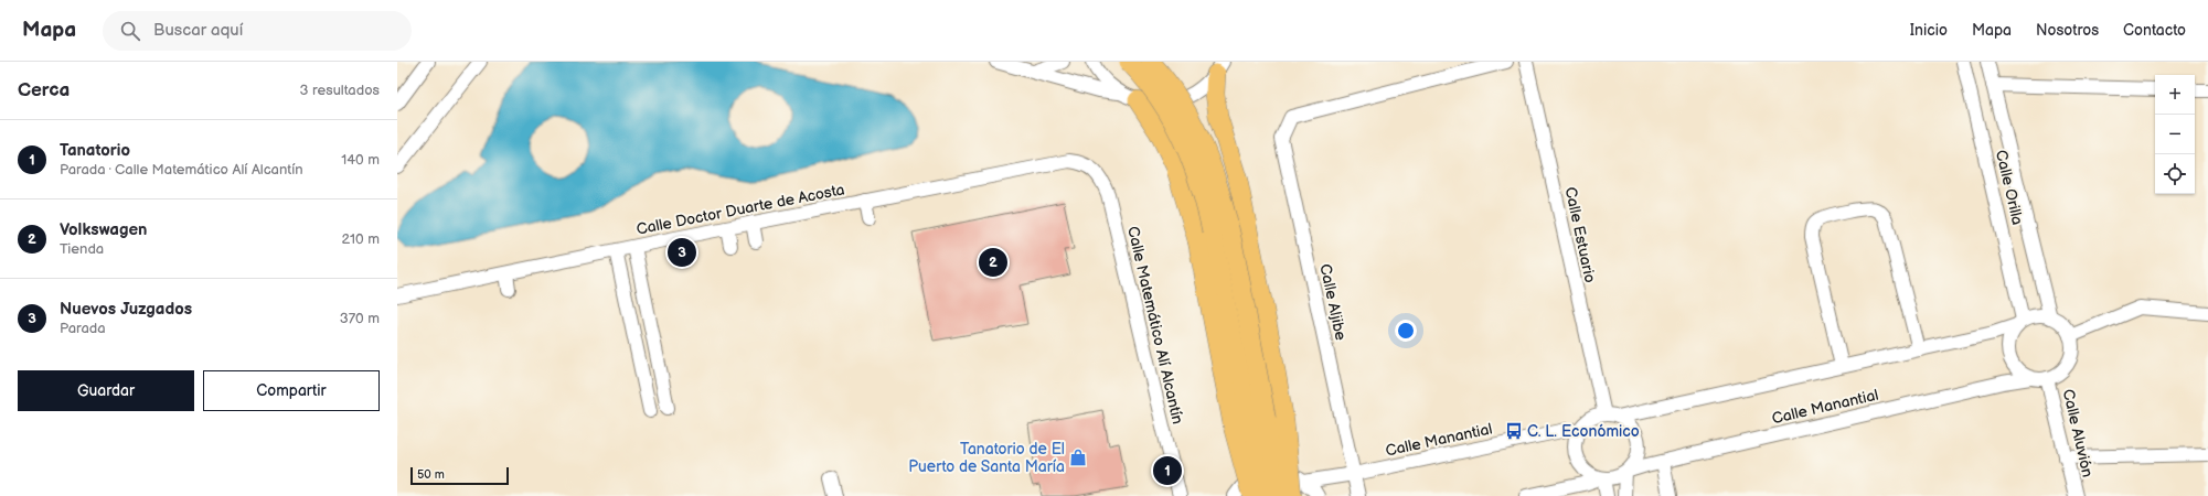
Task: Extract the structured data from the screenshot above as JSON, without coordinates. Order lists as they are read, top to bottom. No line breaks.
{"streets":{"street":["Calle Orilla","Calle Doctor Duarte de Acosta","Calle Estuario","Calle Aljibe","Calle Matemático Alí Alcantín","Calle Manantial","Calle Aluvión"]},"crossings":[["Calle Orilla","Calle Manantial"],["Calle Orilla","Calle Aluvión"],["Calle Doctor Duarte de Acosta","Calle Matemático Alí Alcantín"],["Calle Estuario","Calle Manantial"],["Calle Aljibe","Calle Manantial"],["Calle Manantial","Calle Aluvión"]],"places":{"bus stop":["C. L. Económico"],"shop":["Tanatorio de El Puerto de Santa María"]},"scale_bar":"50 m","page":{"header":"Mapa","search":"Buscar aquí","nav":["Inicio","Mapa","Nosotros","Contacto"],"heading":["Cerca","3 resultados"],"map_buttons":["+","−"],"list":[{"mark":"1","name":"Tanatorio","note":"Parada · Calle Matemático Alí Alcantín","value":"140 m"},{"mark":"2","name":"Volkswagen","note":"Tienda","value":"210 m"},{"mark":"3","name":"Nuevos Juzgados","note":"Parada","value":"370 m"}],"pins":["3","2","1"],"buttons":["Guardar","Compartir"],"scale":"50 m"}}
